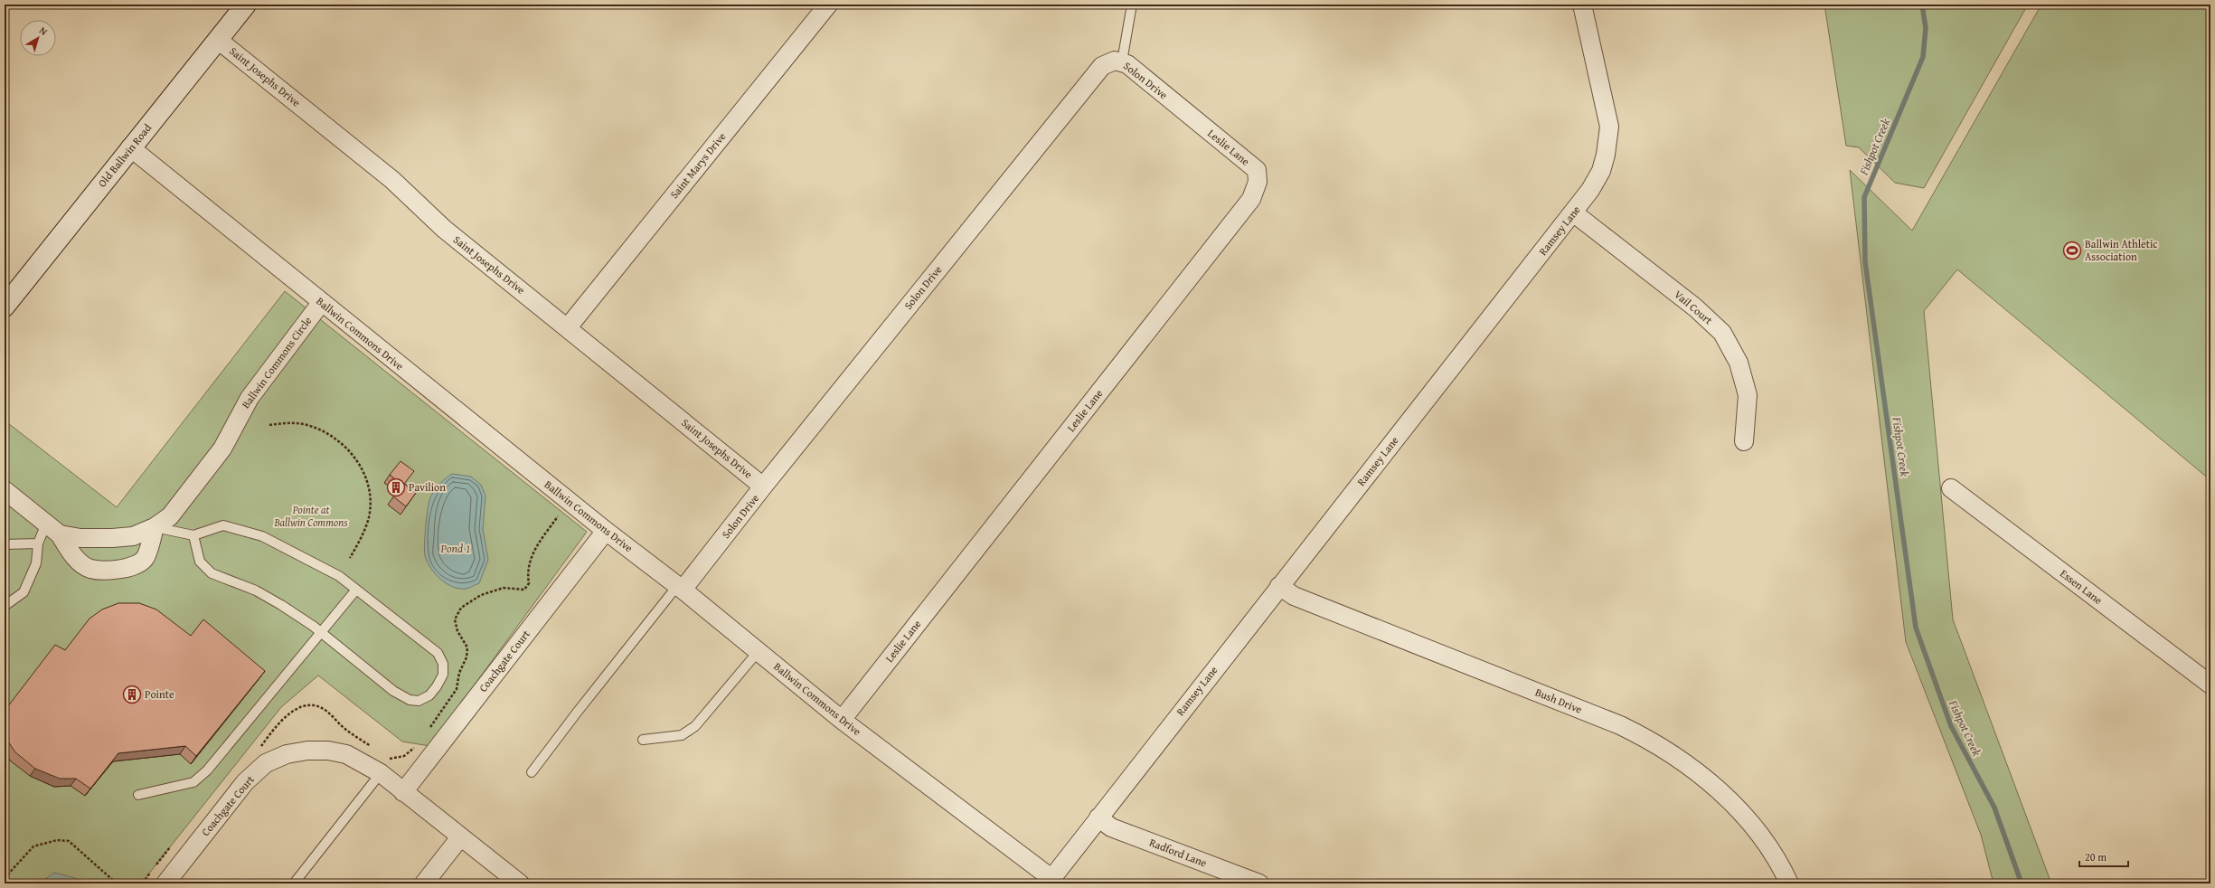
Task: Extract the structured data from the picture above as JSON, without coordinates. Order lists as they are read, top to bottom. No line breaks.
{"streets":{"street":["Saint Josephs Drive","Solon Drive","Leslie Lane","Old Ballwin Road","Saint Marys Drive","Ramsey Lane","Vail Court","Ballwin Commons Drive","Ballwin Commons Circle","Essen Lane","Coachgate Court","Bush Drive","Radford Lane"]},"crossings":[["Saint Josephs Drive","Solon Drive"],["Saint Josephs Drive","Old Ballwin Road"],["Saint Josephs Drive","Saint Marys Drive"],["Solon Drive","Leslie Lane"],["Solon Drive","Ballwin Commons Drive"],["Leslie Lane","Ballwin Commons Drive"],["Old Ballwin Road","Ballwin Commons Drive"],["Ramsey Lane","Vail Court"],["Ramsey Lane","Ballwin Commons Drive"],["Ramsey Lane","Bush Drive"],["Ramsey Lane","Radford Lane"],["Ballwin Commons Drive","Ballwin Commons Circle"],["Ballwin Commons Drive","Coachgate Court"]],"water":["Fishpot Creek","Pond 1"],"parks":["Pointe at Ballwin Commons"],"places":{"sports":["Ballwin Athletic Association"],"building":["Pavilion","Pointe"]},"scale_bar":"20 m","north":"top right"}
